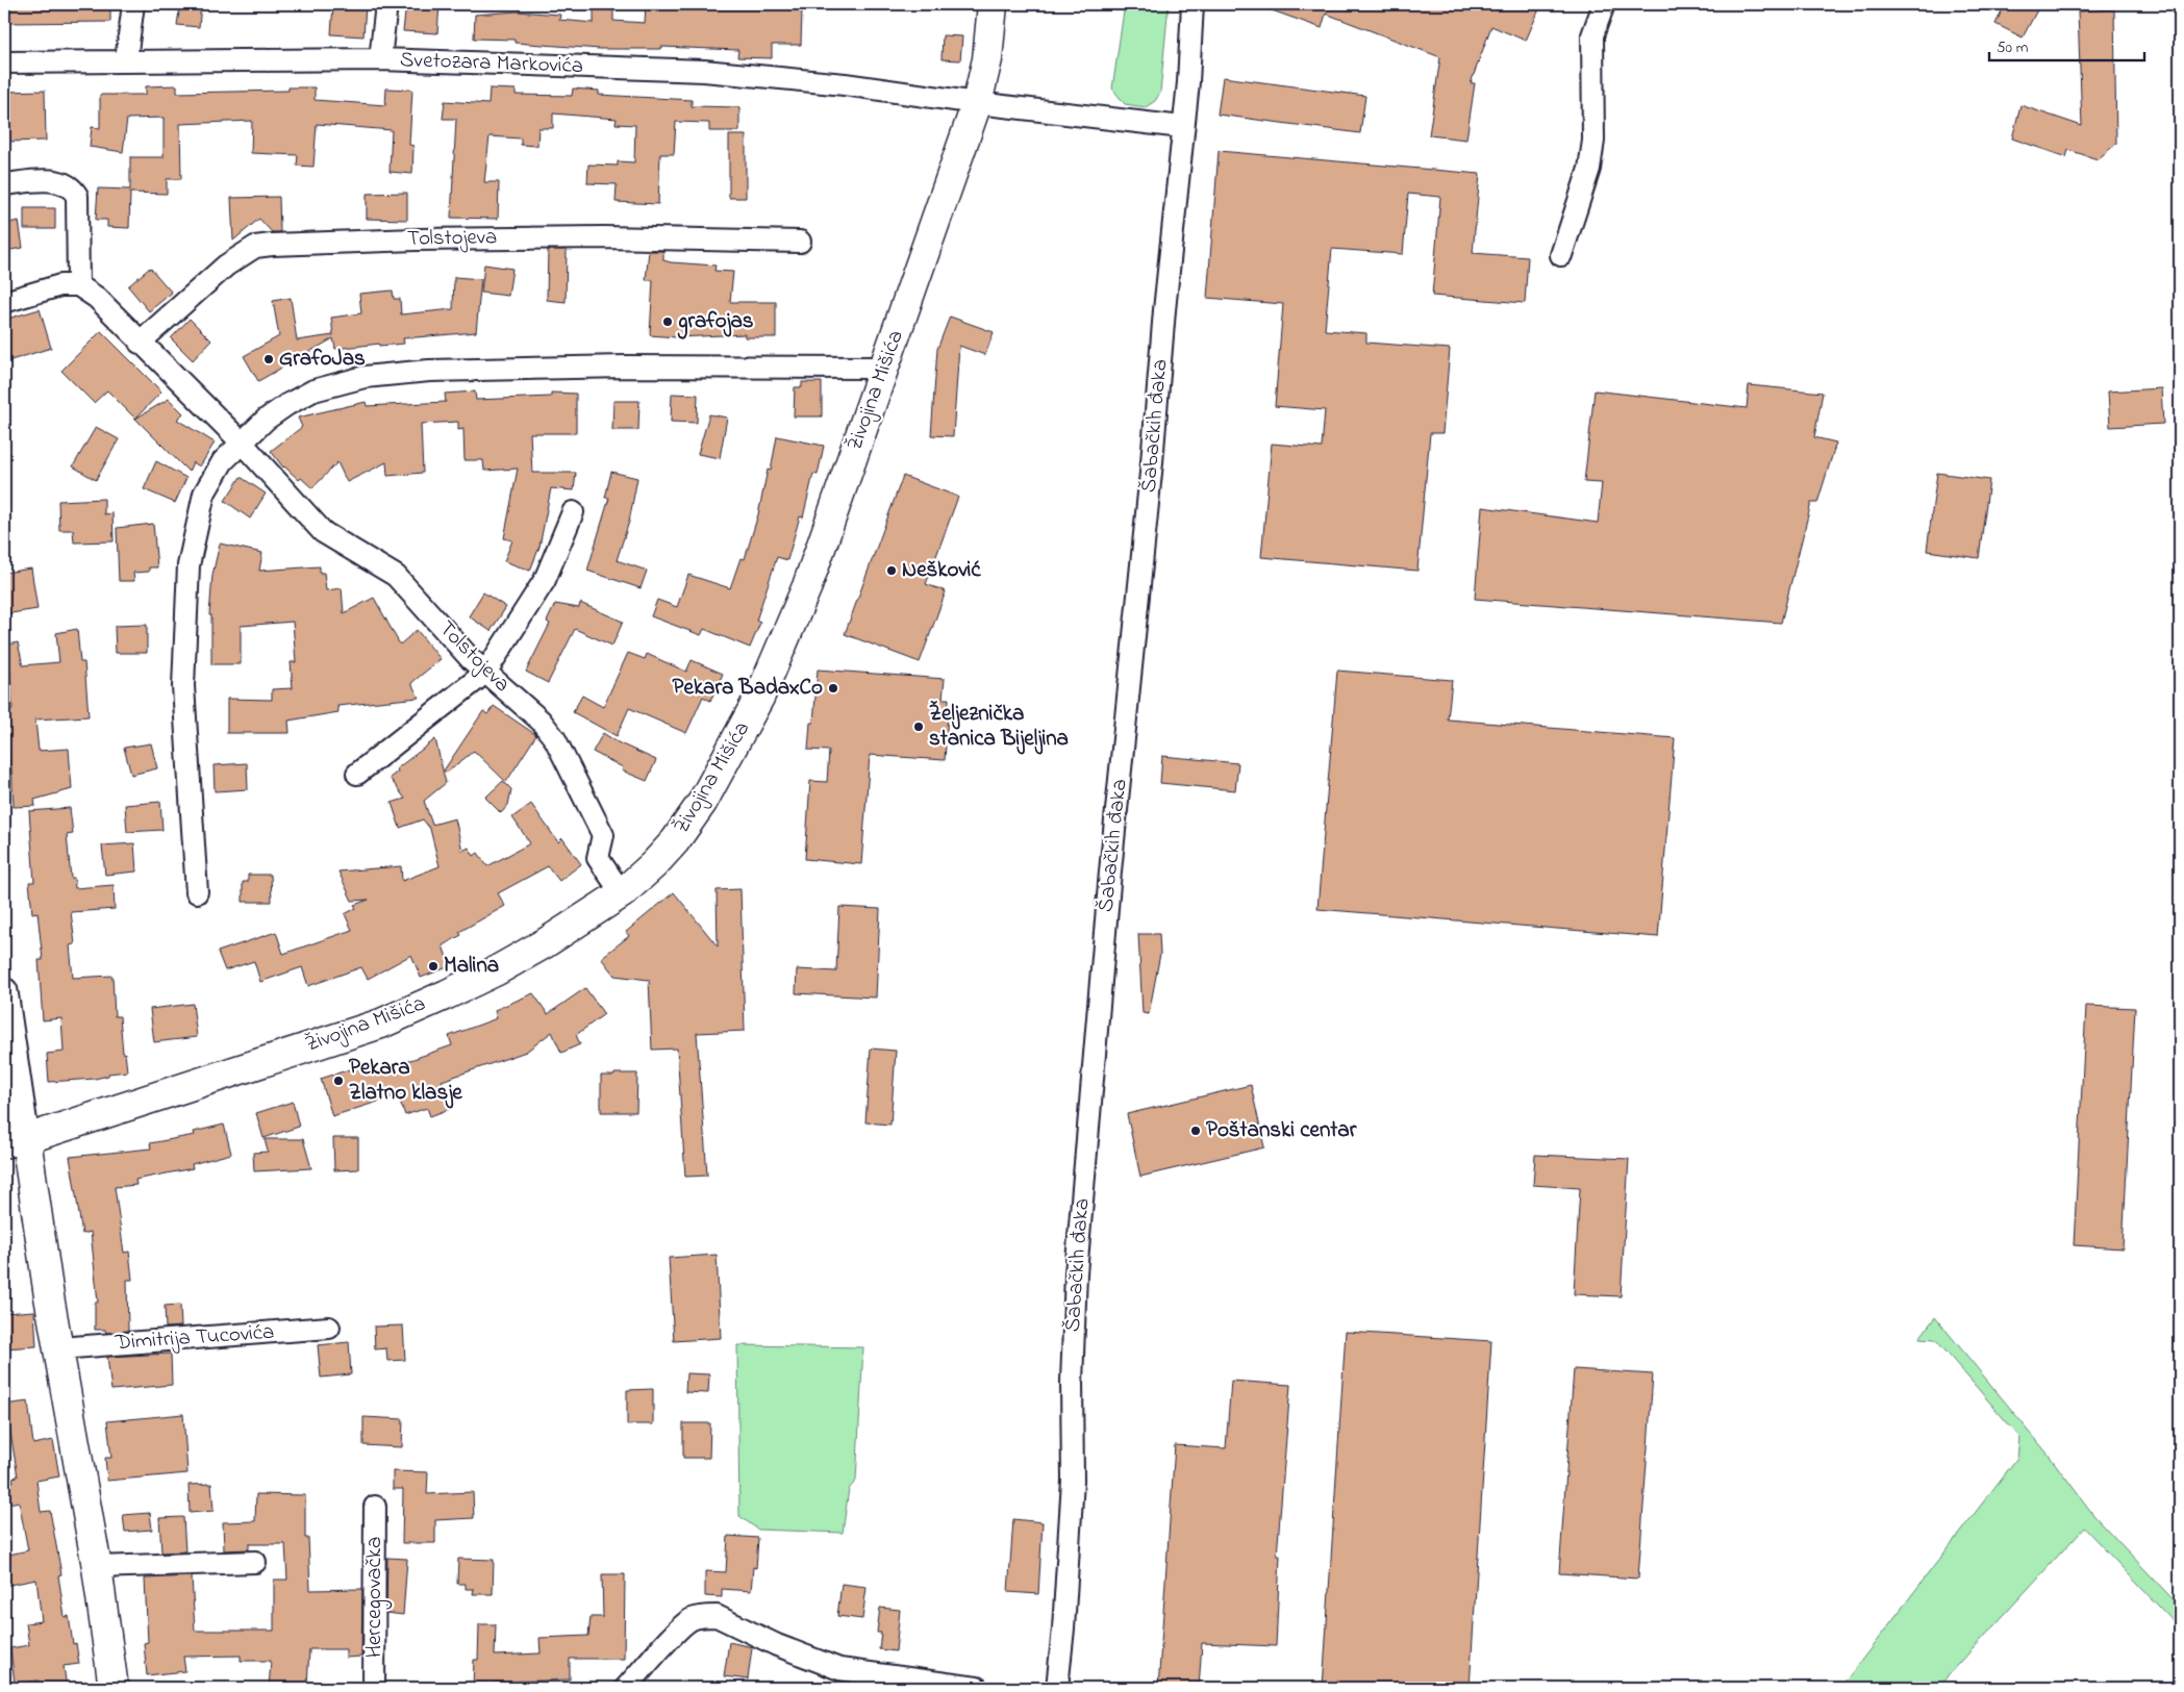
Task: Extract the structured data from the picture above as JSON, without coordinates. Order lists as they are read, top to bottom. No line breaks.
{"streets":{"main road":["Živojina Mišića"],"street":["Svetozara Markovića","Tolstojeva","Šabačkih đaka","Dimitrija Tucovića","Hercegovačka"]},"crossings":[["Svetozara Markovića","Živojina Mišića"],["Svetozara Markovića","Šabačkih đaka"],["Tolstojeva","Živojina Mišića"]],"places":["grafojas","GrafoJas","Nešković","Pekara BadaxCo","Željeznička stanica Bijeljina","Malina","Pekara Zlatno klasje","Poštanski centar"],"scale_bar":"50 m"}
